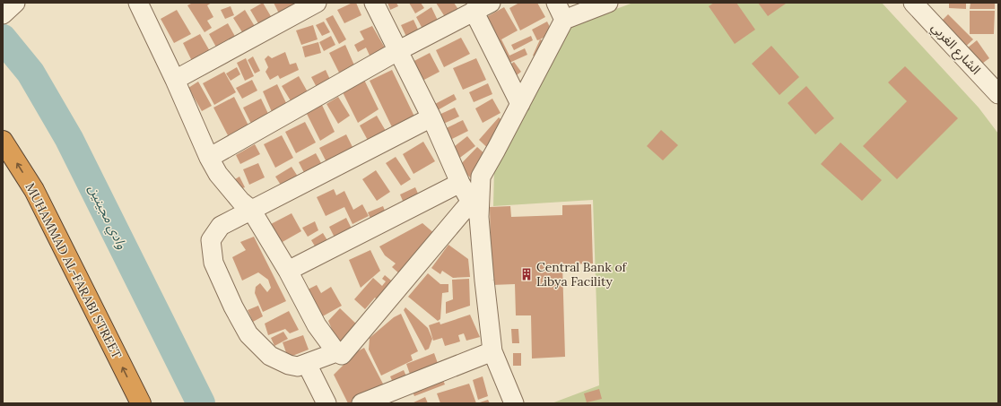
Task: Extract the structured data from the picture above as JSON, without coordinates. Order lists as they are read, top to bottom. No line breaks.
{"streets":{"highway":["MUHAMMAD AL-FARABI STREET"],"street":["الشارع الغربي"]},"one_way":["MUHAMMAD AL-FARABI STREET"],"water":["وادي مجينين"],"places":{"building":["Central Bank of Libya Facility"]}}
